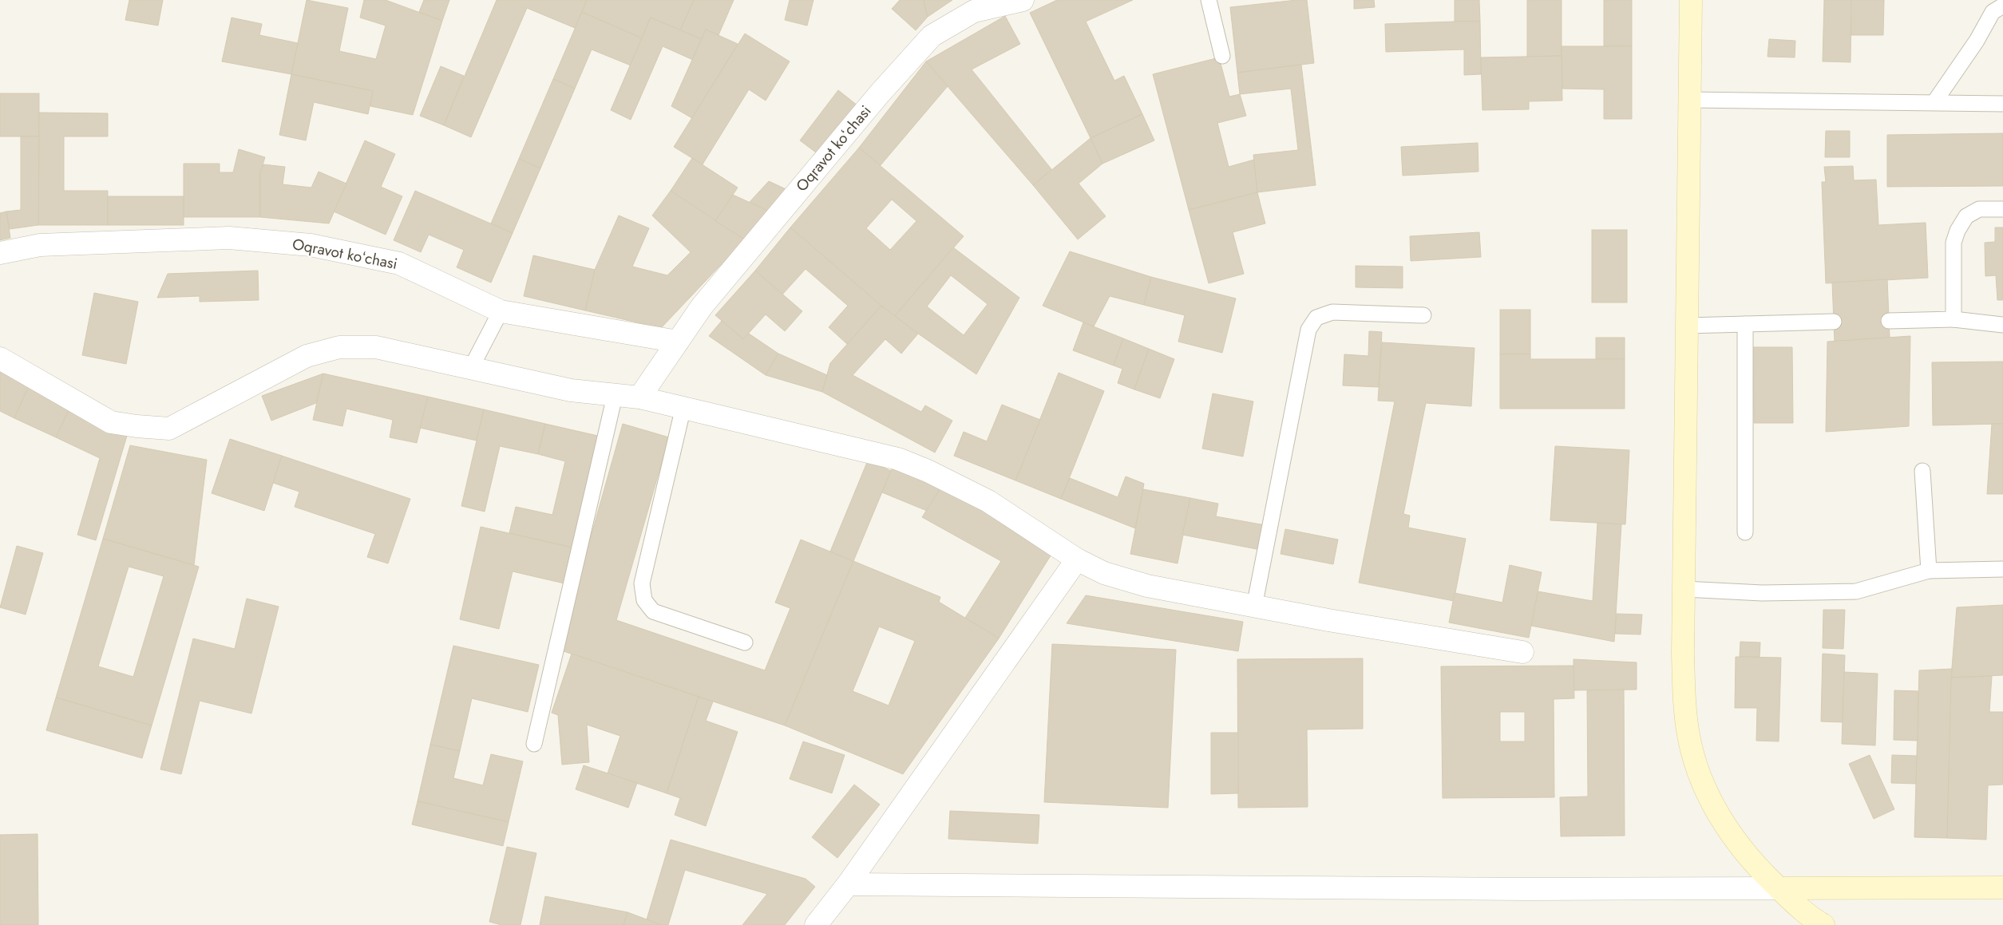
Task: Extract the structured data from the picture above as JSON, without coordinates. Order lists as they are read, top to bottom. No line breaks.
{"streets":{"street":["Oqravot koʻchasi"]}}
